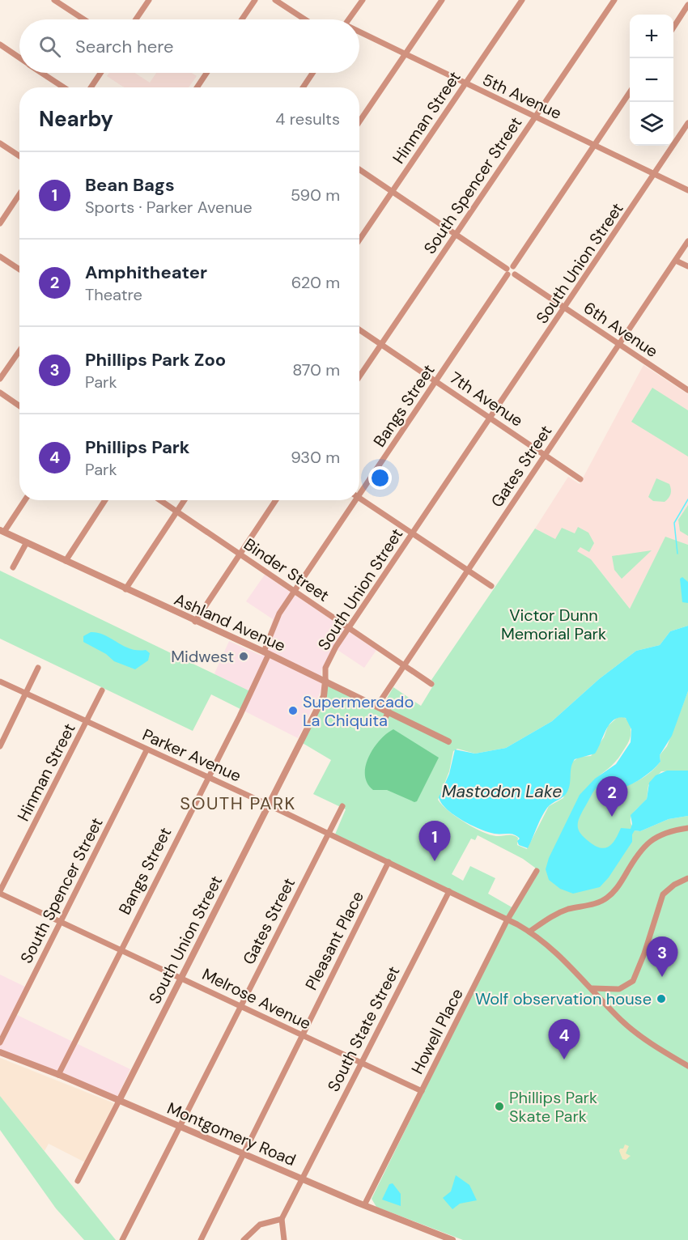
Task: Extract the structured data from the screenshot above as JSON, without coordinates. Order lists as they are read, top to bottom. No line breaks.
{"streets":{"street":["5th Avenue","Hinman Street","South Spencer Street","South Union Street","6th Avenue","7th Avenue","Bangs Street","Gates Street","Binder Street","Ashland Avenue","Parker Avenue","Pleasant Place","Melrose Avenue","South State Street","Howell Place","Montgomery Road"]},"crossings":[["5th Avenue","Hinman Street"],["5th Avenue","South Spencer Street"],["5th Avenue","South Union Street"],["Hinman Street","Parker Avenue"],["Hinman Street","Melrose Avenue"],["South Spencer Street","7th Avenue"],["South Spencer Street","Parker Avenue"],["South Spencer Street","Melrose Avenue"],["South Union Street","6th Avenue"],["South Union Street","7th Avenue"],["South Union Street","Binder Street"],["South Union Street","Ashland Avenue"],["South Union Street","Parker Avenue"],["South Union Street","Melrose Avenue"],["South Union Street","Montgomery Road"],["6th Avenue","Gates Street"],["7th Avenue","Bangs Street"],["7th Avenue","Gates Street"],["Bangs Street","Binder Street"],["Bangs Street","Ashland Avenue"],["Bangs Street","Parker Avenue"],["Bangs Street","Melrose Avenue"],["Bangs Street","Montgomery Road"],["Gates Street","Binder Street"],["Gates Street","Ashland Avenue"],["Gates Street","Parker Avenue"],["Gates Street","Melrose Avenue"],["Gates Street","Montgomery Road"],["Parker Avenue","Pleasant Place"],["Parker Avenue","South State Street"],["Parker Avenue","Howell Place"],["Pleasant Place","Melrose Avenue"],["Pleasant Place","Montgomery Road"],["Melrose Avenue","South State Street"],["Melrose Avenue","Howell Place"],["South State Street","Montgomery Road"],["Howell Place","Montgomery Road"]],"districts":["SOUTH PARK"],"water":["Mastodon Lake"],"parks":["Victor Dunn Memorial Park"],"places":["Midwest","Supermercado La Chiquita","Wolf observation house","Phillips Park Skate Park"],"page":{"map_buttons":["+","−"],"search":"Search here","heading":["Nearby","4 results"],"list":[{"mark":"1","name":"Bean Bags","note":"Sports · Parker Avenue","value":"590 m"},{"mark":"2","name":"Amphitheater","note":"Theatre","value":"620 m"},{"mark":"3","name":"Phillips Park Zoo","note":"Park","value":"870 m"},{"mark":"4","name":"Phillips Park","note":"Park","value":"930 m"}],"pins":["2","1","3","4"]}}
